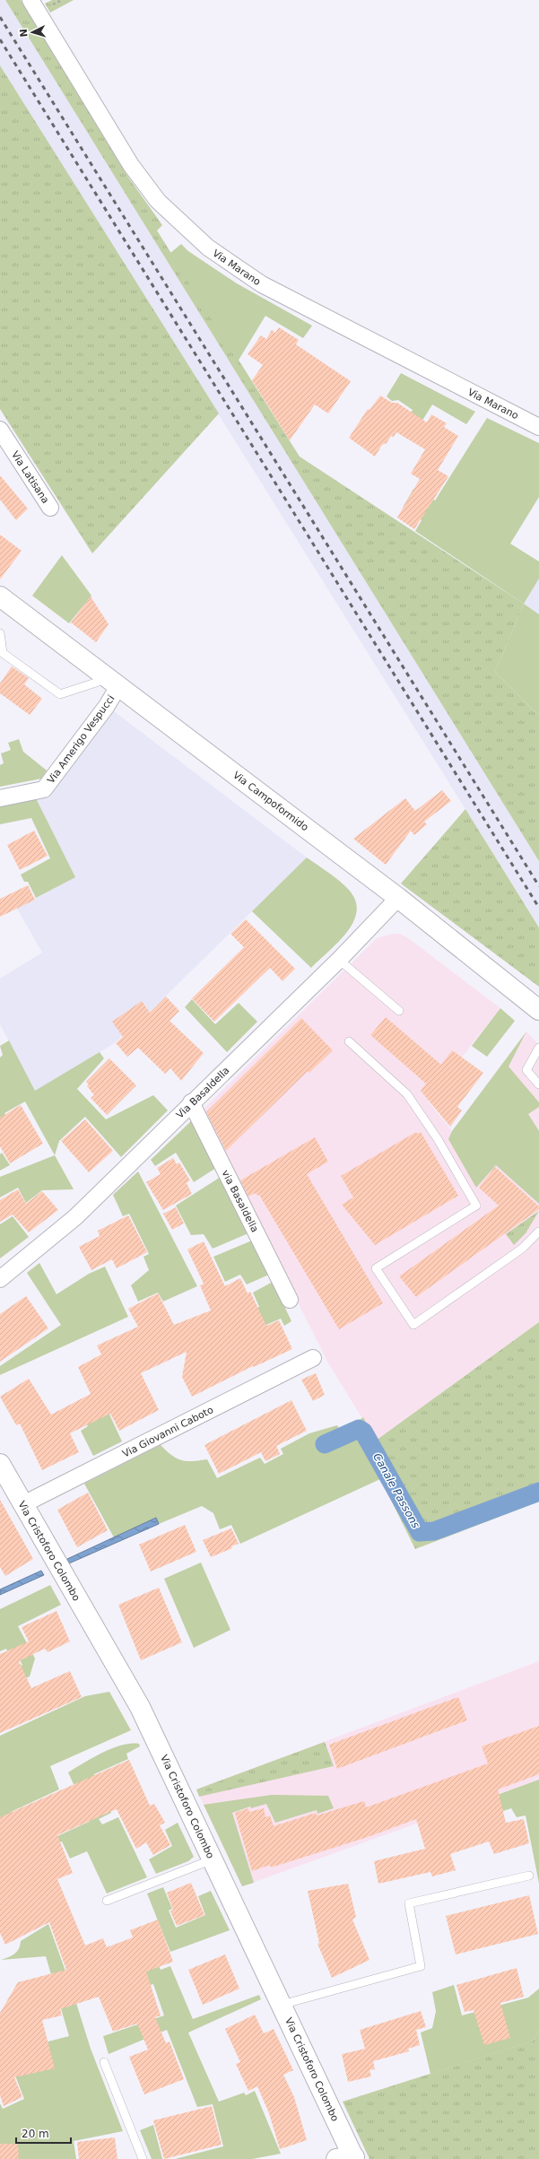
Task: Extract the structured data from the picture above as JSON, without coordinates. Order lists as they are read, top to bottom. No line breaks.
{"streets":{"main road":["Via Campoformido","Via Cristoforo Colombo"],"street":["Via Marano","Via Latisana","Via Amerigo Vespucci","Via Basaldella","via Basaldella","Via Giovanni Caboto"]},"crossings":[["Via Amerigo Vespucci","Via Campoformido"],["Via Campoformido","Via Basaldella"],["Via Basaldella","via Basaldella"],["Via Giovanni Caboto","Via Cristoforo Colombo"]],"water":["Canale Passons"],"scale_bar":"20 m","north":"left"}
